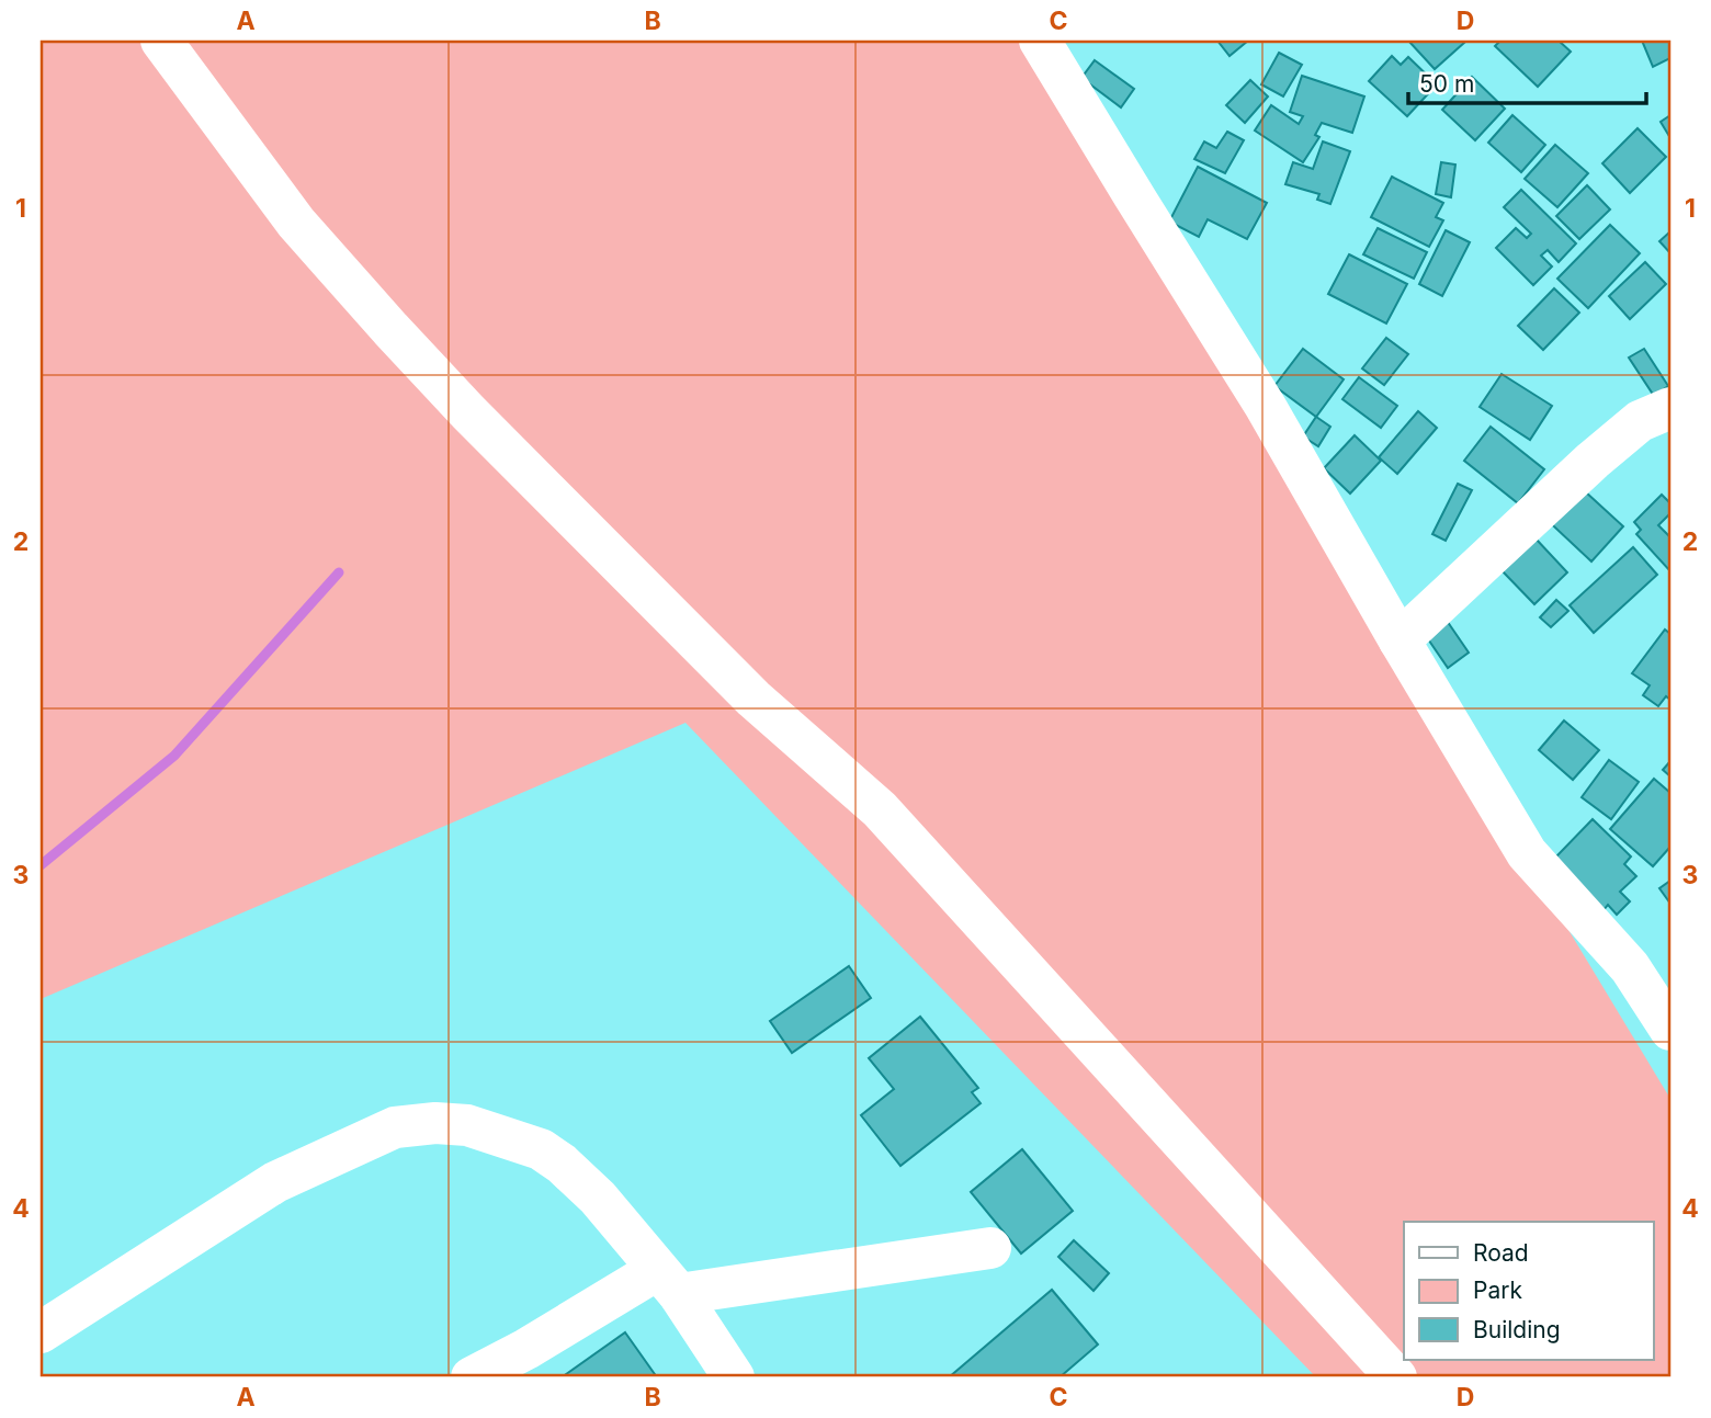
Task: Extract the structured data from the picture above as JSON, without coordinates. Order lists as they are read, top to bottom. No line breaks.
{"legend":["Road","Park","Building"],"scale_bar":"50 m","grid":{"columns":["A","B","C","D"],"rows":["1","2","3","4"]}}
